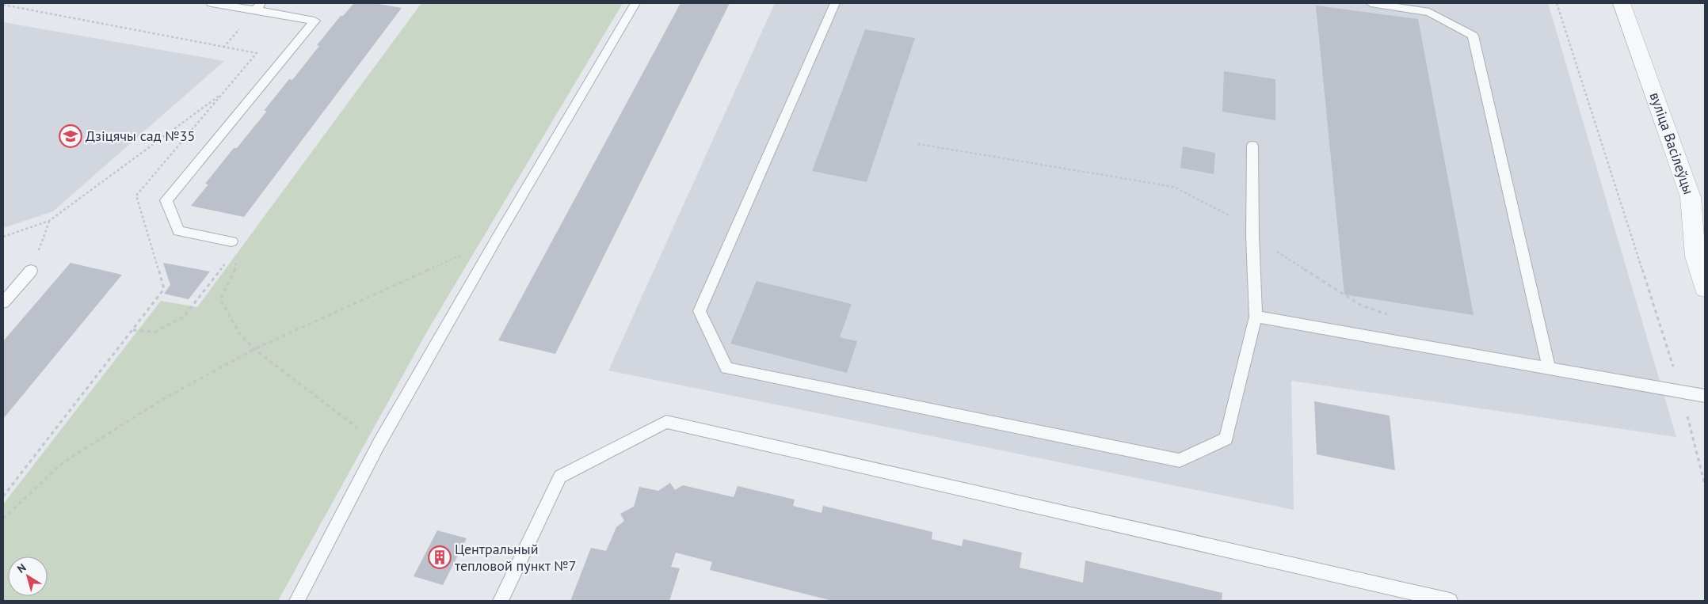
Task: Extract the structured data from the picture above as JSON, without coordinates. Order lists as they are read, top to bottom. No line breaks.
{"streets":{"street":["вуліца Васілеўцы"]},"places":{"school or university":["Дзіцячы сад №35"],"building":["Центральный тепловой пункт №7"]},"north":"top left"}
